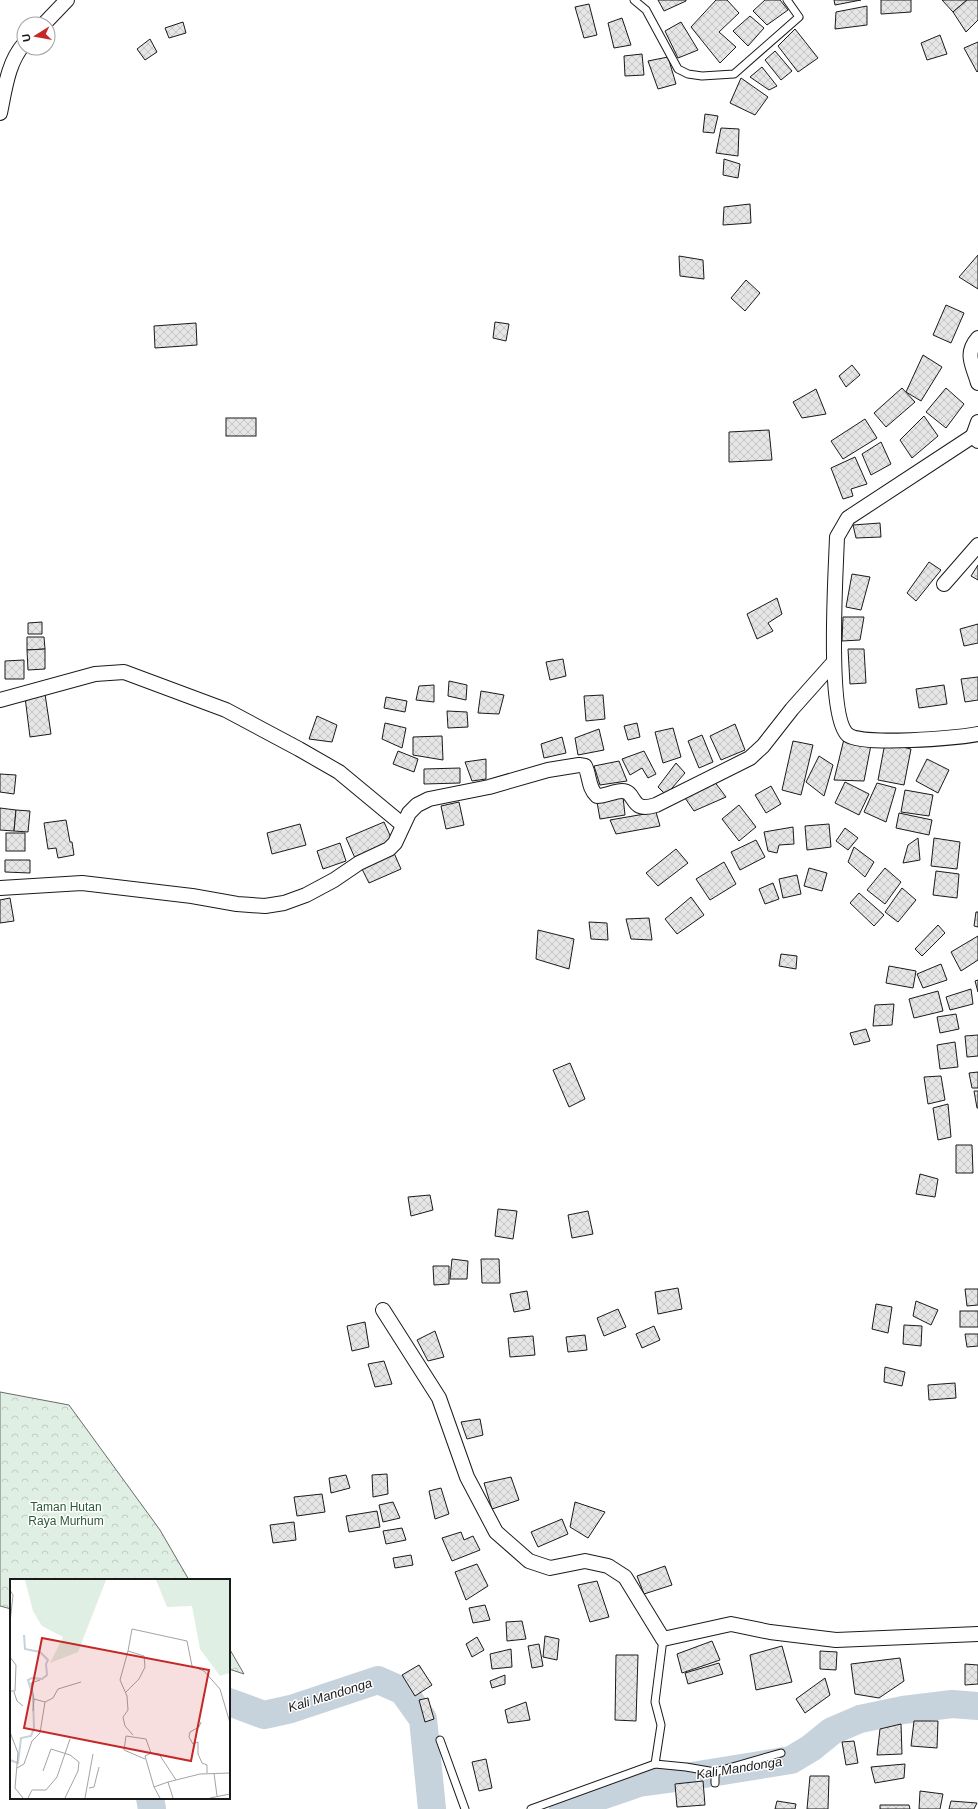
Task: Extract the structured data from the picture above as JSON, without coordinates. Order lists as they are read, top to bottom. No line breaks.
{"water":["Kali Mandonga"],"parks":["Taman Hutan Raya Murhum"],"north":"left"}
